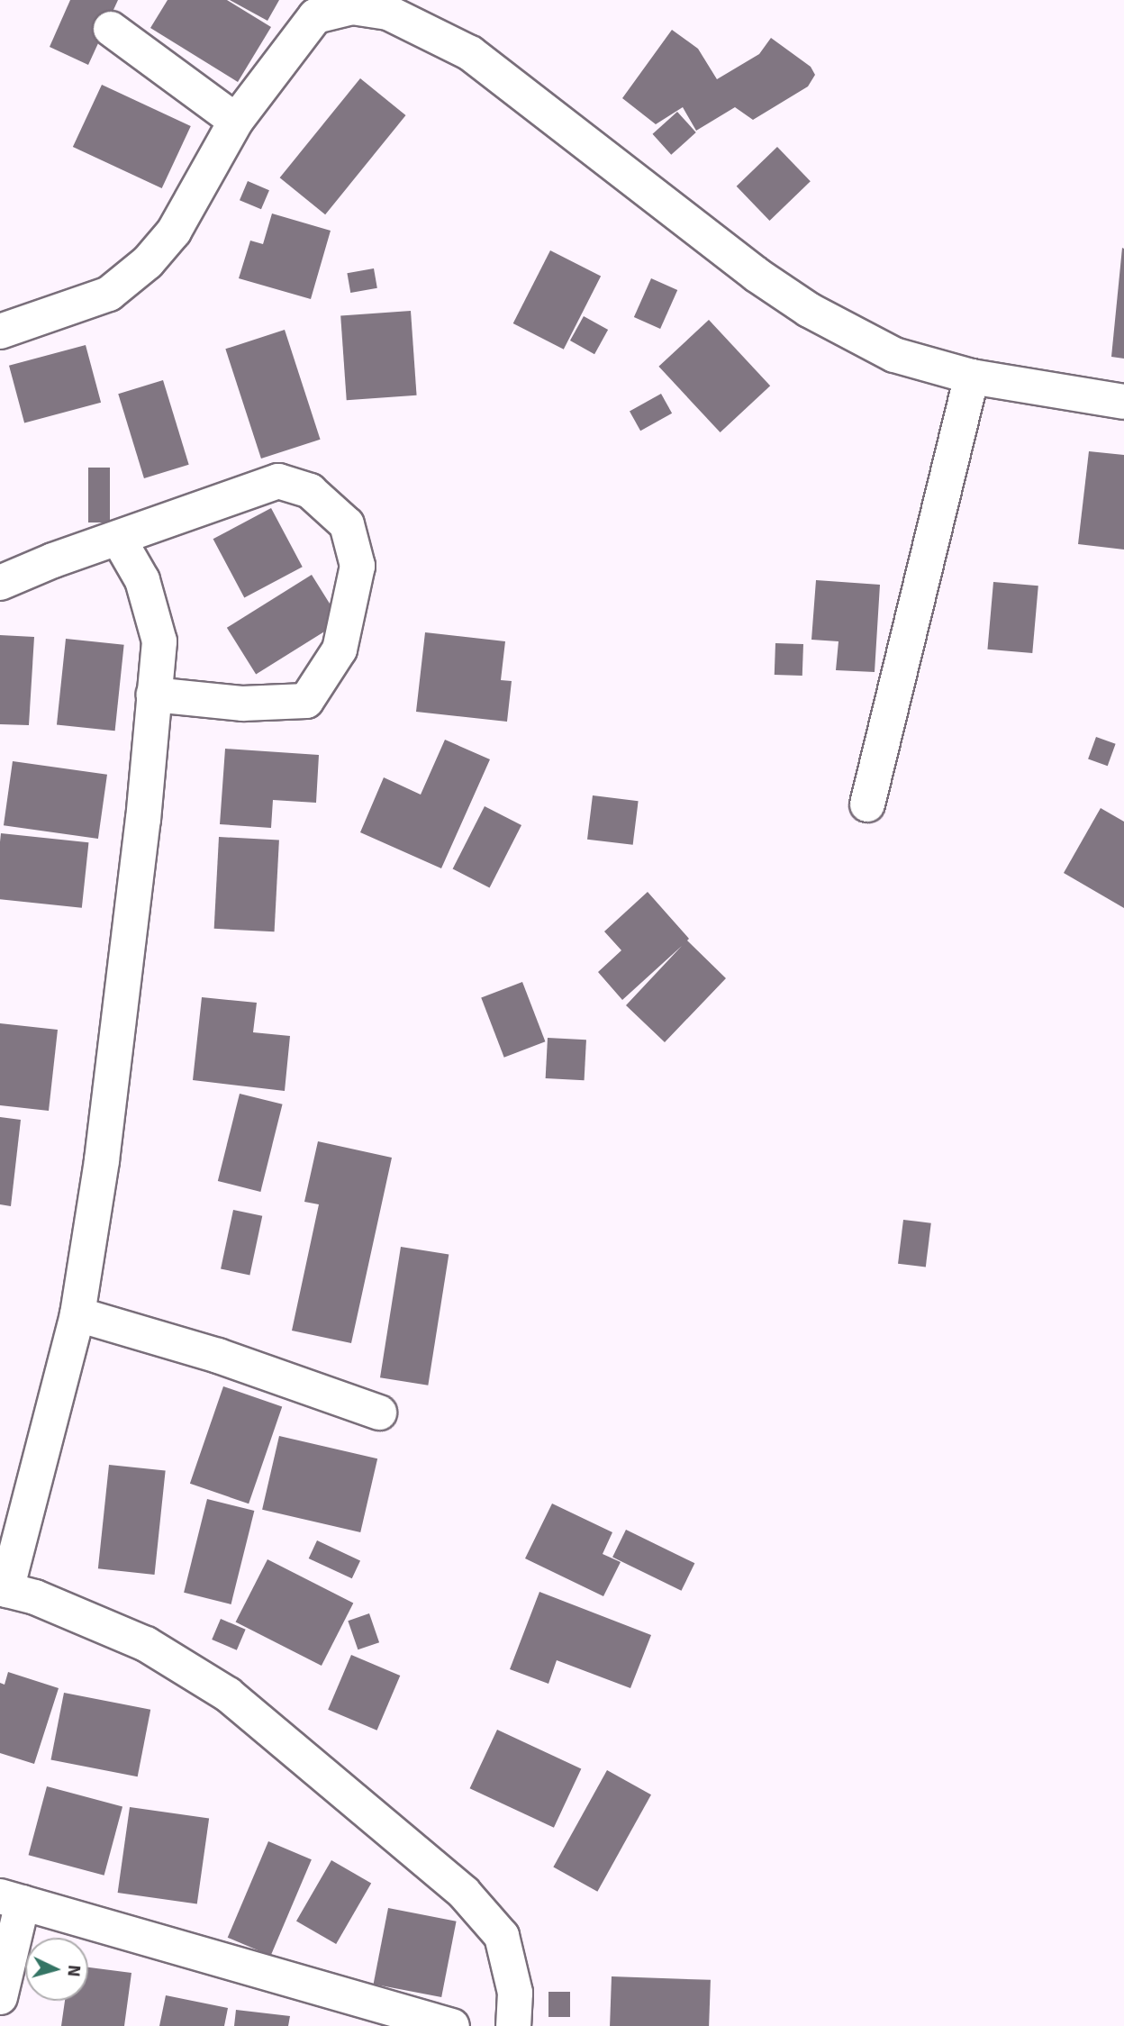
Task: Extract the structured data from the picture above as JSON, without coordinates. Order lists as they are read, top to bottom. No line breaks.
{"north":"right"}
